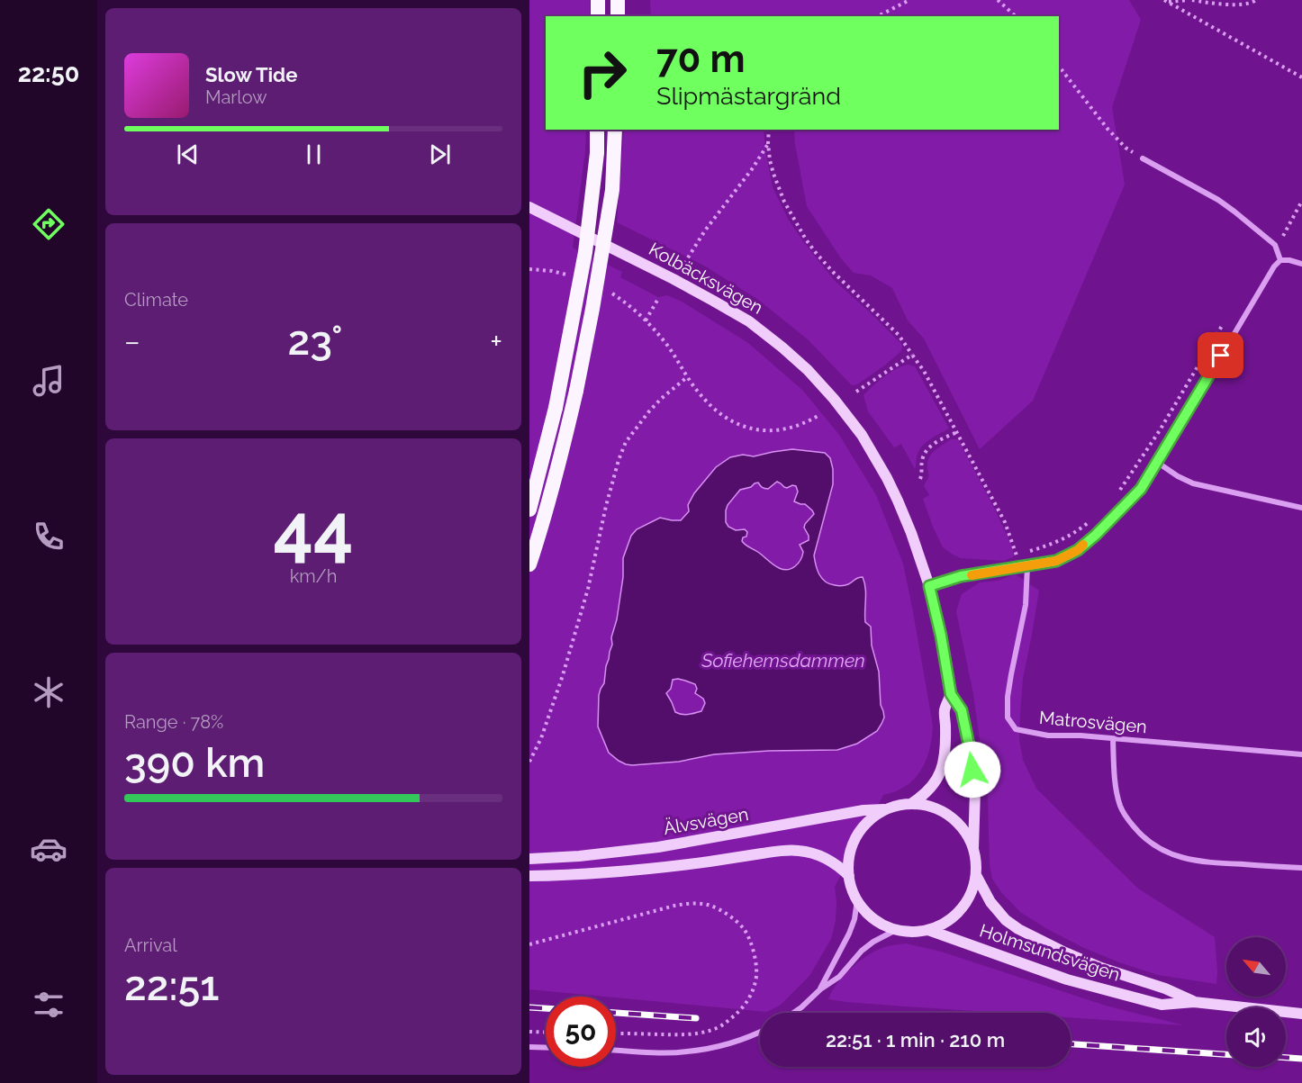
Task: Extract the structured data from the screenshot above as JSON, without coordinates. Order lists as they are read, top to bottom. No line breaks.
{"streets":{"main road":["Kolbäcksvägen","Älvsvägen","Holmsundsvägen"],"street":["Matrosvägen"]},"crossings":[["Kolbäcksvägen","Älvsvägen"],["Kolbäcksvägen","Holmsundsvägen"],["Älvsvägen","Holmsundsvägen"]],"water":["Sofiehemsdammen"],"north":"top left","page":{"tabs":"22:50","turn":["70 m","Slipmästargränd"],"song":["Slow Tide","Marlow"],"tile":["Climate",["44","km/h"],["Range · 78%","390 km"],["Arrival","22:51"]],"heat":["−","23°","+"],"limit":"50","trip":"22:51 · 1 min · 210 m"}}
